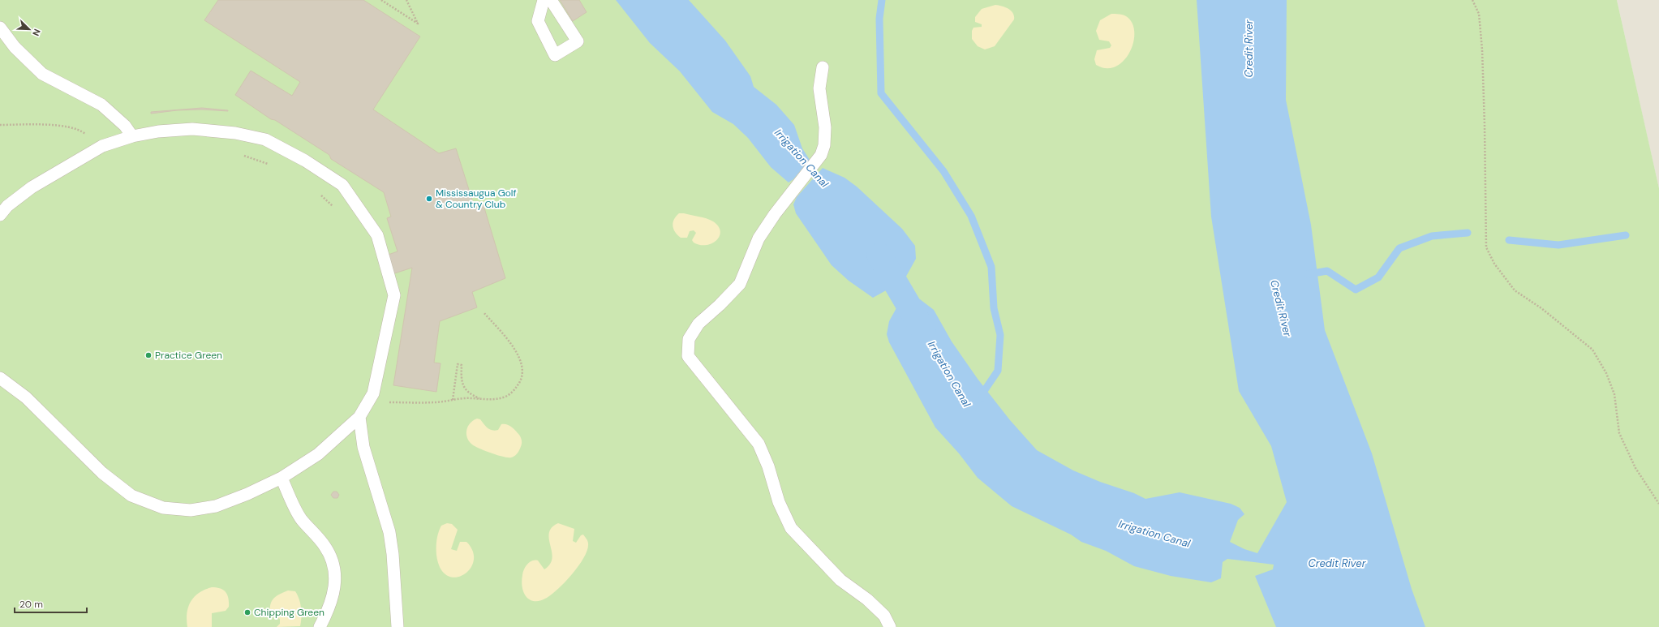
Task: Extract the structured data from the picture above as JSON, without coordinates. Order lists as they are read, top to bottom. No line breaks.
{"water":["Credit River","Irrigation Canal"],"places":["Mississaugua Golf & Country Club","Practice Green","Chipping Green"],"scale_bar":"20 m","north":"bottom right"}
